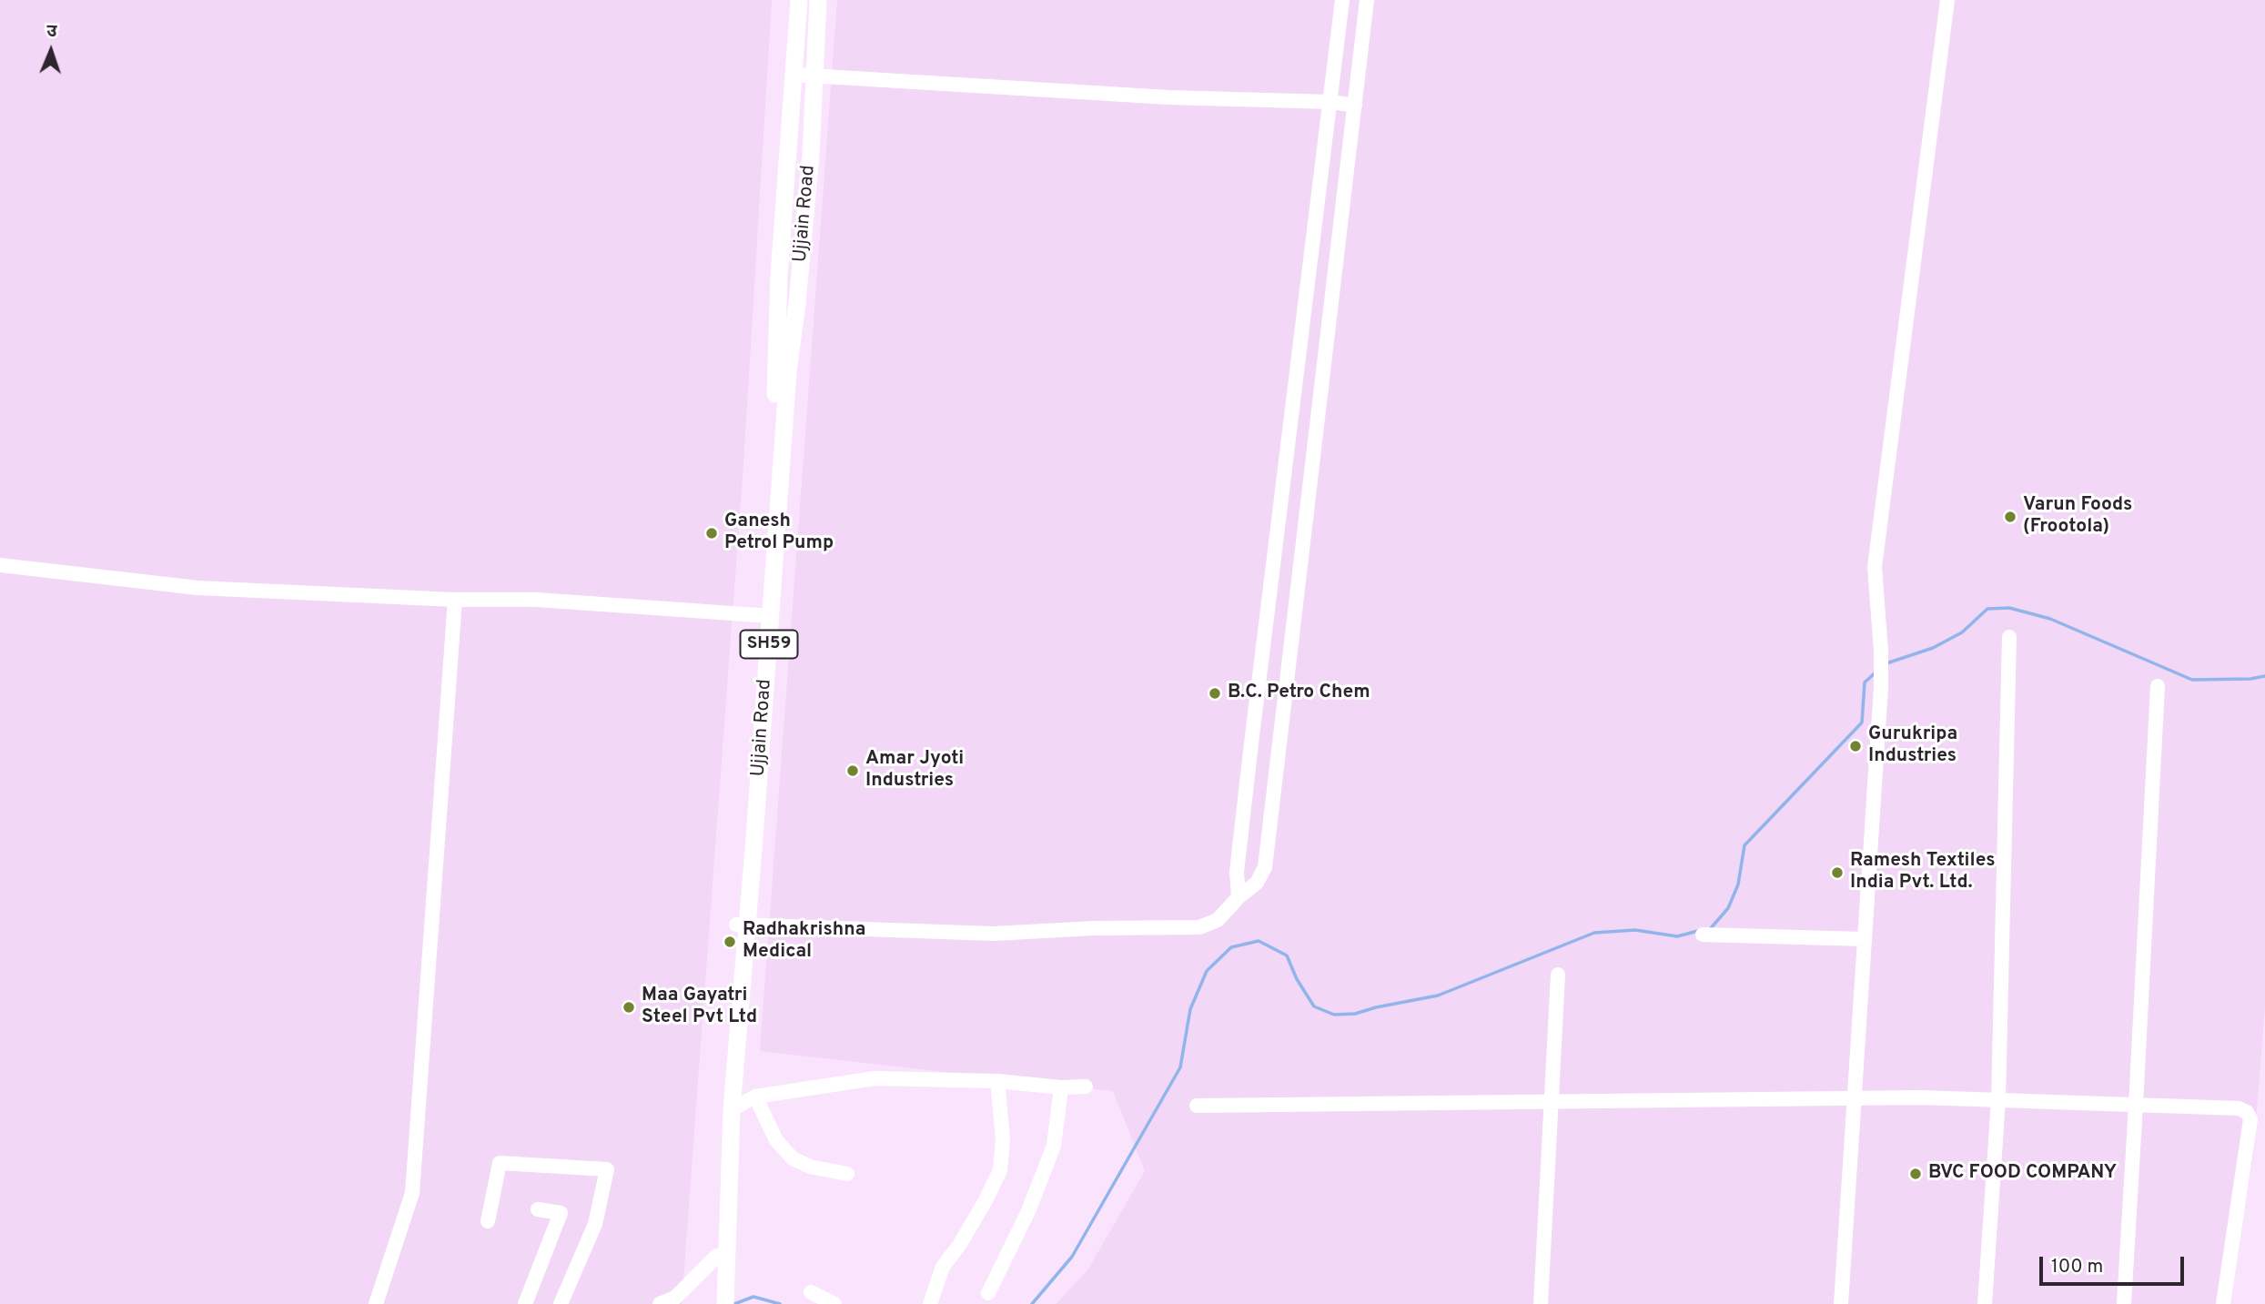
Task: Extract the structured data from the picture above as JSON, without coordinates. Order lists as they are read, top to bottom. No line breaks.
{"streets":{"main road":["Ujjain Road","SH59"]},"places":["Varun Foods (Frootola)","Ganesh Petrol Pump","B.C. Petro Chem","Gurukripa Industries","Amar Jyoti Industries","Ramesh Textiles India Pvt. Ltd.","Radhakrishna Medical","Maa Gayatri Steel Pvt Ltd","BVC FOOD COMPANY"],"scale_bar":"100 m","north":"top"}
